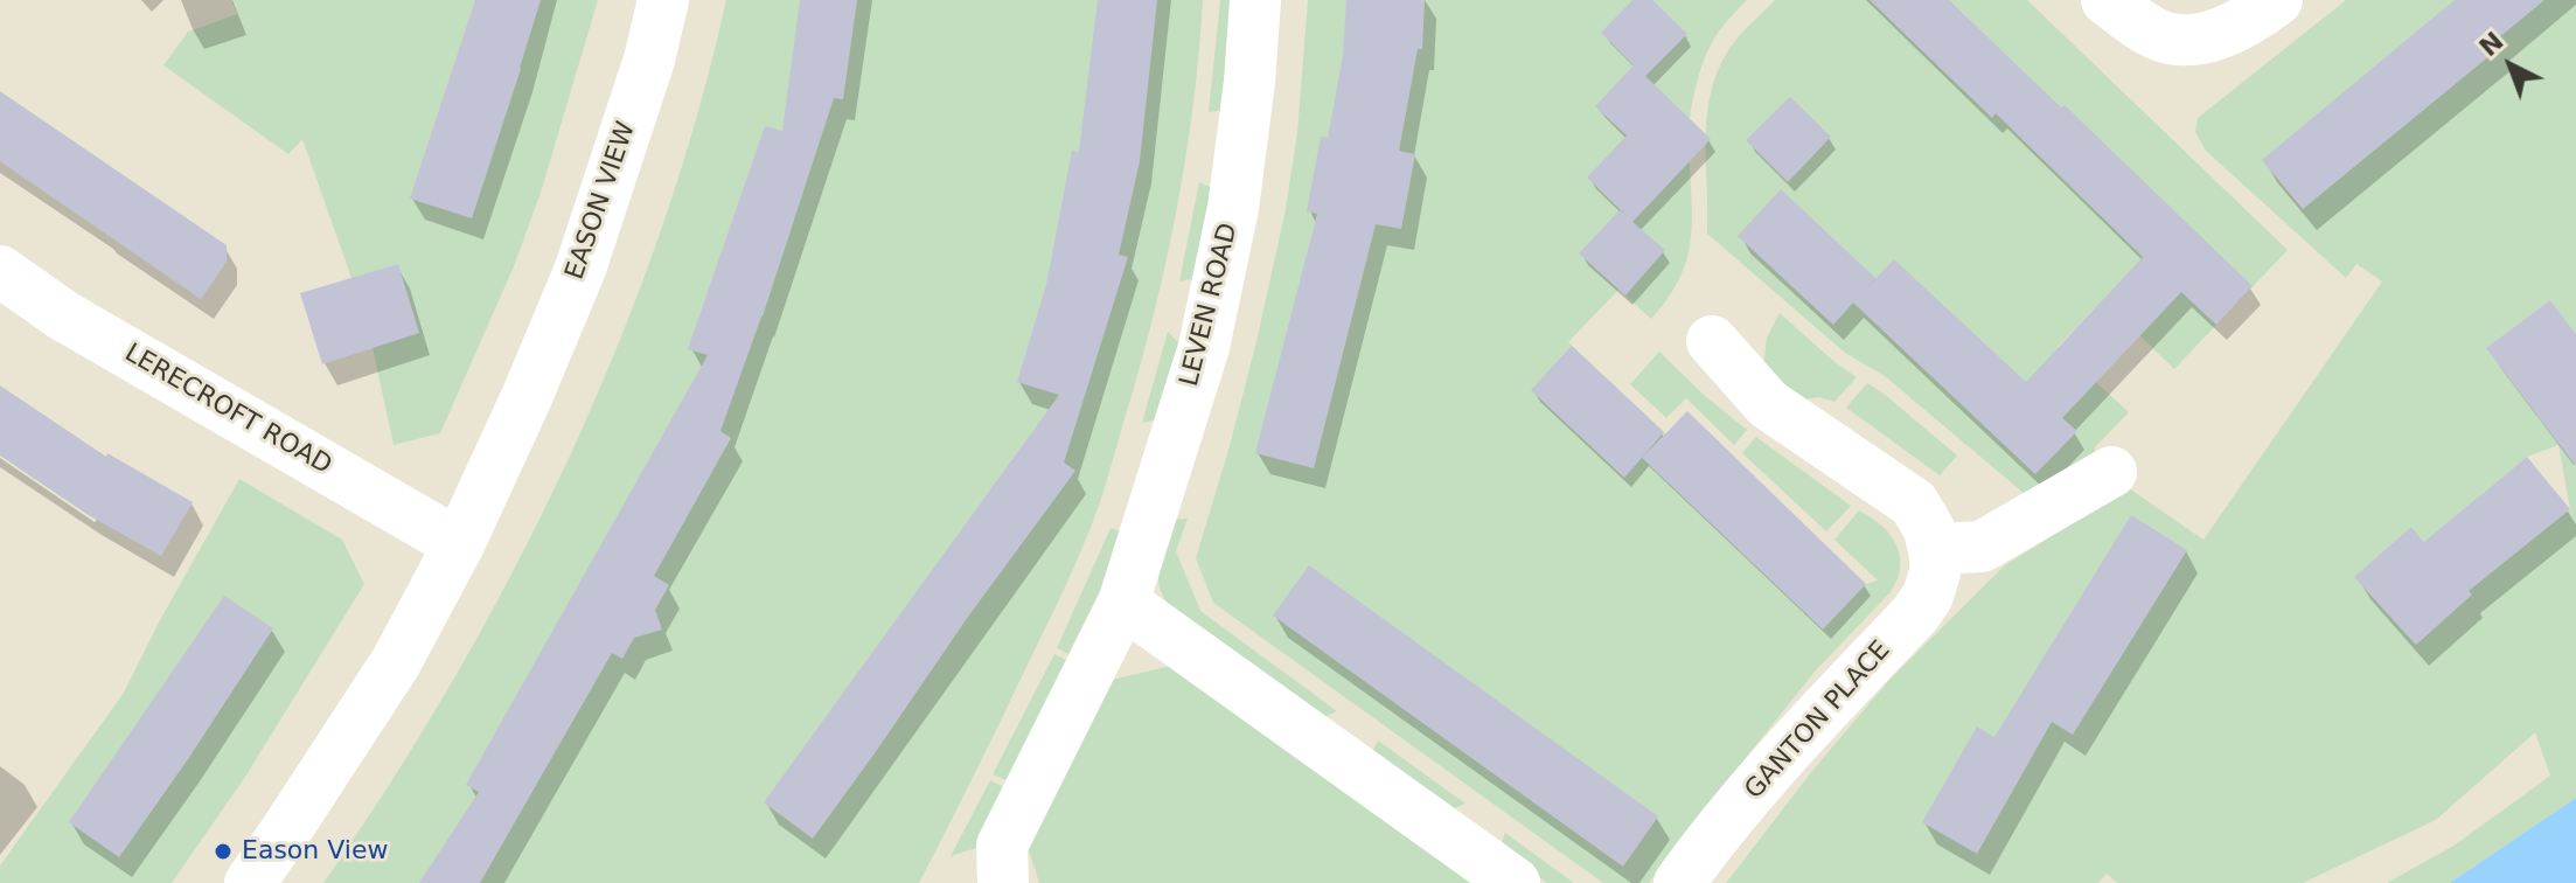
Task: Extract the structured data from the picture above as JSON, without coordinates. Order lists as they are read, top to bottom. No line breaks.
{"streets":{"street":["EASON VIEW","LEVEN ROAD","LERECROFT ROAD","GANTON PLACE"]},"crossings":[["EASON VIEW","LERECROFT ROAD"]],"places":["Eason View"],"north":"top left"}
